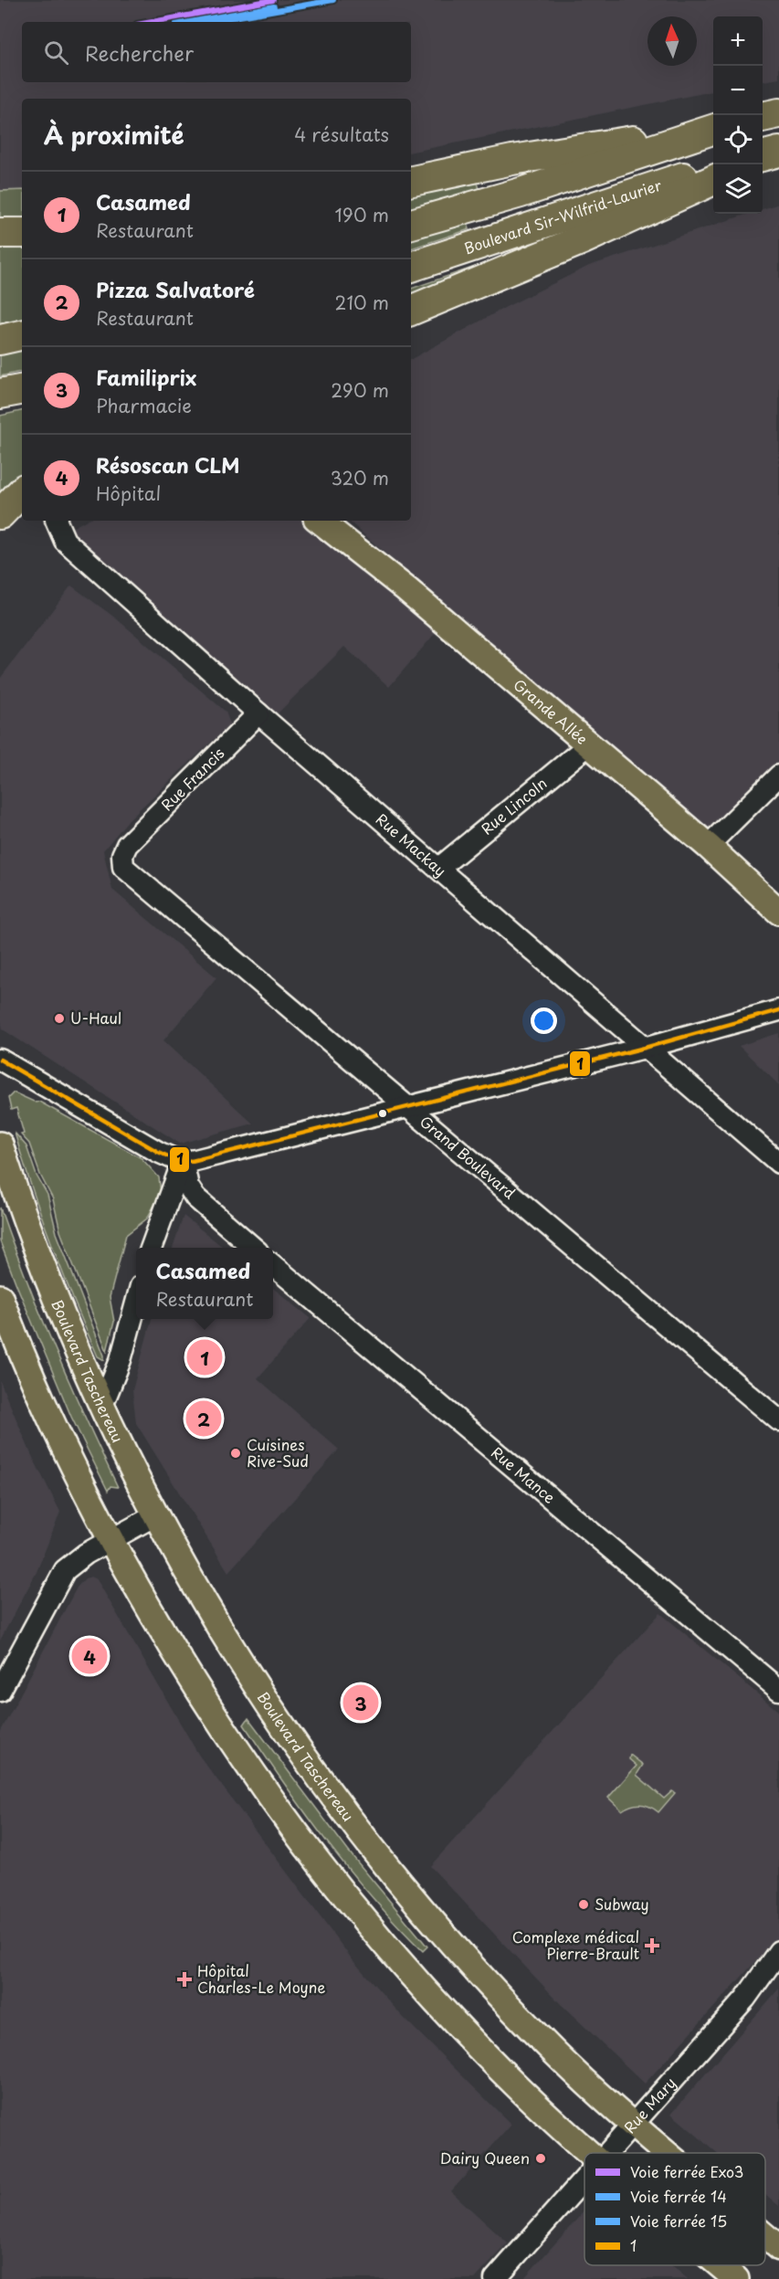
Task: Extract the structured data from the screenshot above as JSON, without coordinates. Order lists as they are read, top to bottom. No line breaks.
{"streets":{"highway":["Boulevard Sir-Wilfrid-Laurier"],"main road":["Grande Allée","Boulevard Taschereau"],"street":["Rue Francis","Rue Lincoln","Rue Mackay","Grand Boulevard","Rue Mance","Rue Mary"]},"crossings":[["Grande Allée","Rue Lincoln"],["Rue Francis","Rue Mackay"],["Rue Francis","Grand Boulevard"],["Rue Lincoln","Rue Mackay"],["Boulevard Taschereau","Rue Mary"]],"places":{"other":["U-Haul","Cuisines Rive-Sud","Subway","Dairy Queen"],"health":["Complexe médical Pierre-Brault","Hôpital Charles-Le Moyne"]},"lines":["rail line Exo3","rail line 14","rail line 15","transit line 1"],"legend":["Voie ferrée Exo3","Voie ferrée 14","Voie ferrée 15","1"],"north":"top","page":{"map_buttons":["+","−"],"search":"Rechercher","heading":["À proximité","4 résultats"],"list":[{"mark":"1","name":"Casamed","note":"Restaurant","value":"190 m"},{"mark":"2","name":"Pizza Salvatoré","note":"Restaurant","value":"210 m"},{"mark":"3","name":"Familiprix","note":"Pharmacie","value":"290 m"},{"mark":"4","name":"Résoscan CLM","note":"Hôpital","value":"320 m"}],"popup":["Casamed","Restaurant"],"pins":["1","2","4","3"]}}
